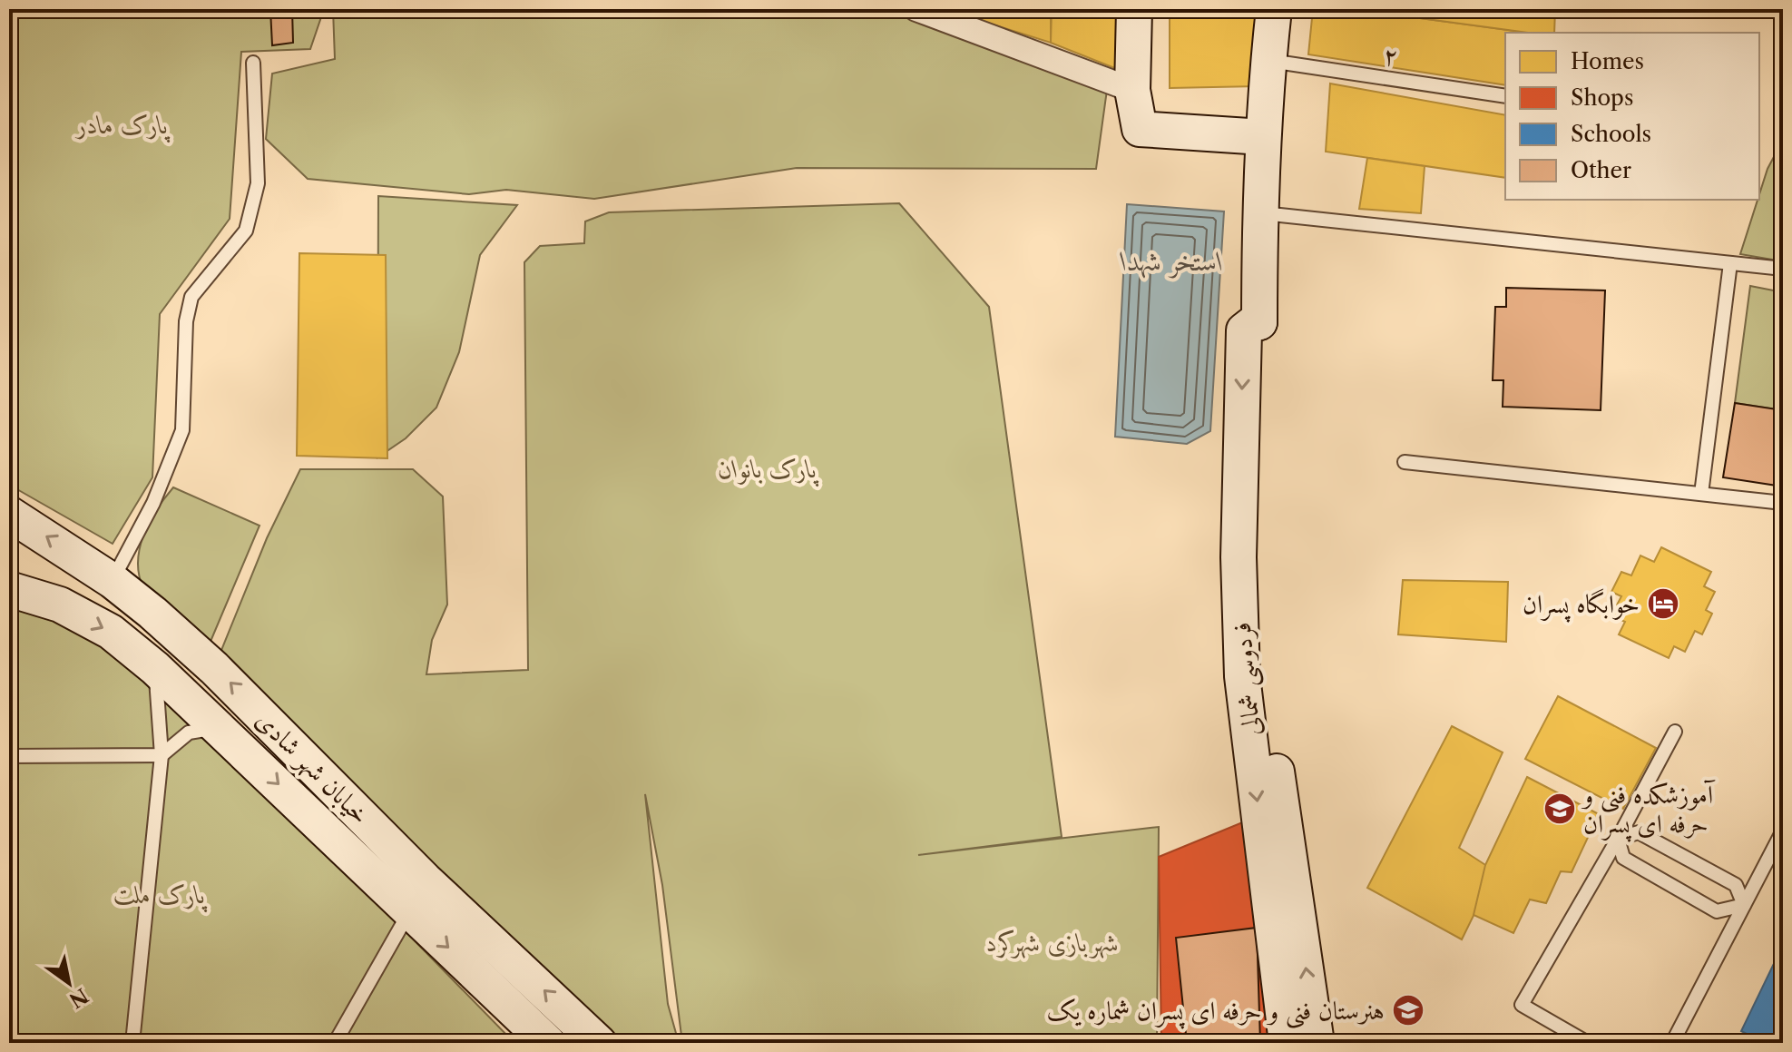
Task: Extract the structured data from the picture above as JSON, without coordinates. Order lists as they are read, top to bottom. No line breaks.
{"streets":{"main road":["فردوسی شمالی","خیابان شهر شادی"],"lane":["۲"]},"crossings":[["۲","فردوسی شمالی"]],"water":["استخر شهدا"],"parks":["پارک مادر","پارک بانوان","پارک ملت","شهربازی شهرکرد"],"places":{"hotel":["خوابگاه پسران"],"school or university":["آموزشکده فنی و حرفه ای پسران","هنرستان فنی و حرفه ای پسران شماره یک"]},"legend":["Homes","Shops","Schools","Other"],"north":"bottom right"}
